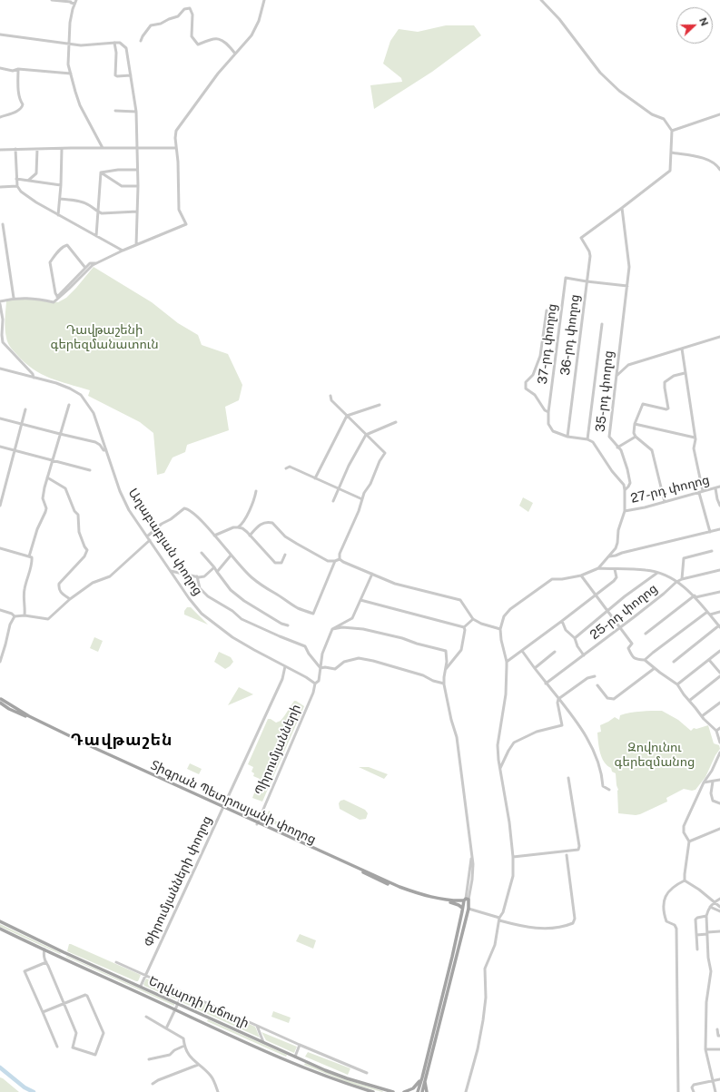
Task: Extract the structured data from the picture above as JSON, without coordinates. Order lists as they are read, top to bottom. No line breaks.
{"streets":{"main road":["Տիգրան Պետրոսյանի փողոց","Եղվարդի խճուղի"],"street":["36-րդ փողոց","37-րդ փողոց","35-րդ փողոց","27-րդ փողոց","Աղաբաբյան փողոց","25-րդ փողոց","Պիրումյանների","Փիրումյանների փողոց"]},"crossings":[["36-րդ փողոց","37-րդ փողոց"],["36-րդ փողոց","35-րդ փողոց"],["35-րդ փողոց","27-րդ փողոց"],["Աղաբաբյան փողոց","Պիրումյանների"],["Աղաբաբյան փողոց","Փիրումյանների փողոց"],["Պիրումյանների","Տիգրան Պետրոսյանի փողոց"],["Տիգրան Պետրոսյանի փողոց","Փիրումյանների փողոց"],["Փիրումյանների փողոց","Եղվարդի խճուղի"]],"districts":["Դավթաշեն"],"parks":["Դավթաշենի գերեզմանատուն","Զովունու գերեզմանոց"],"north":"right"}
